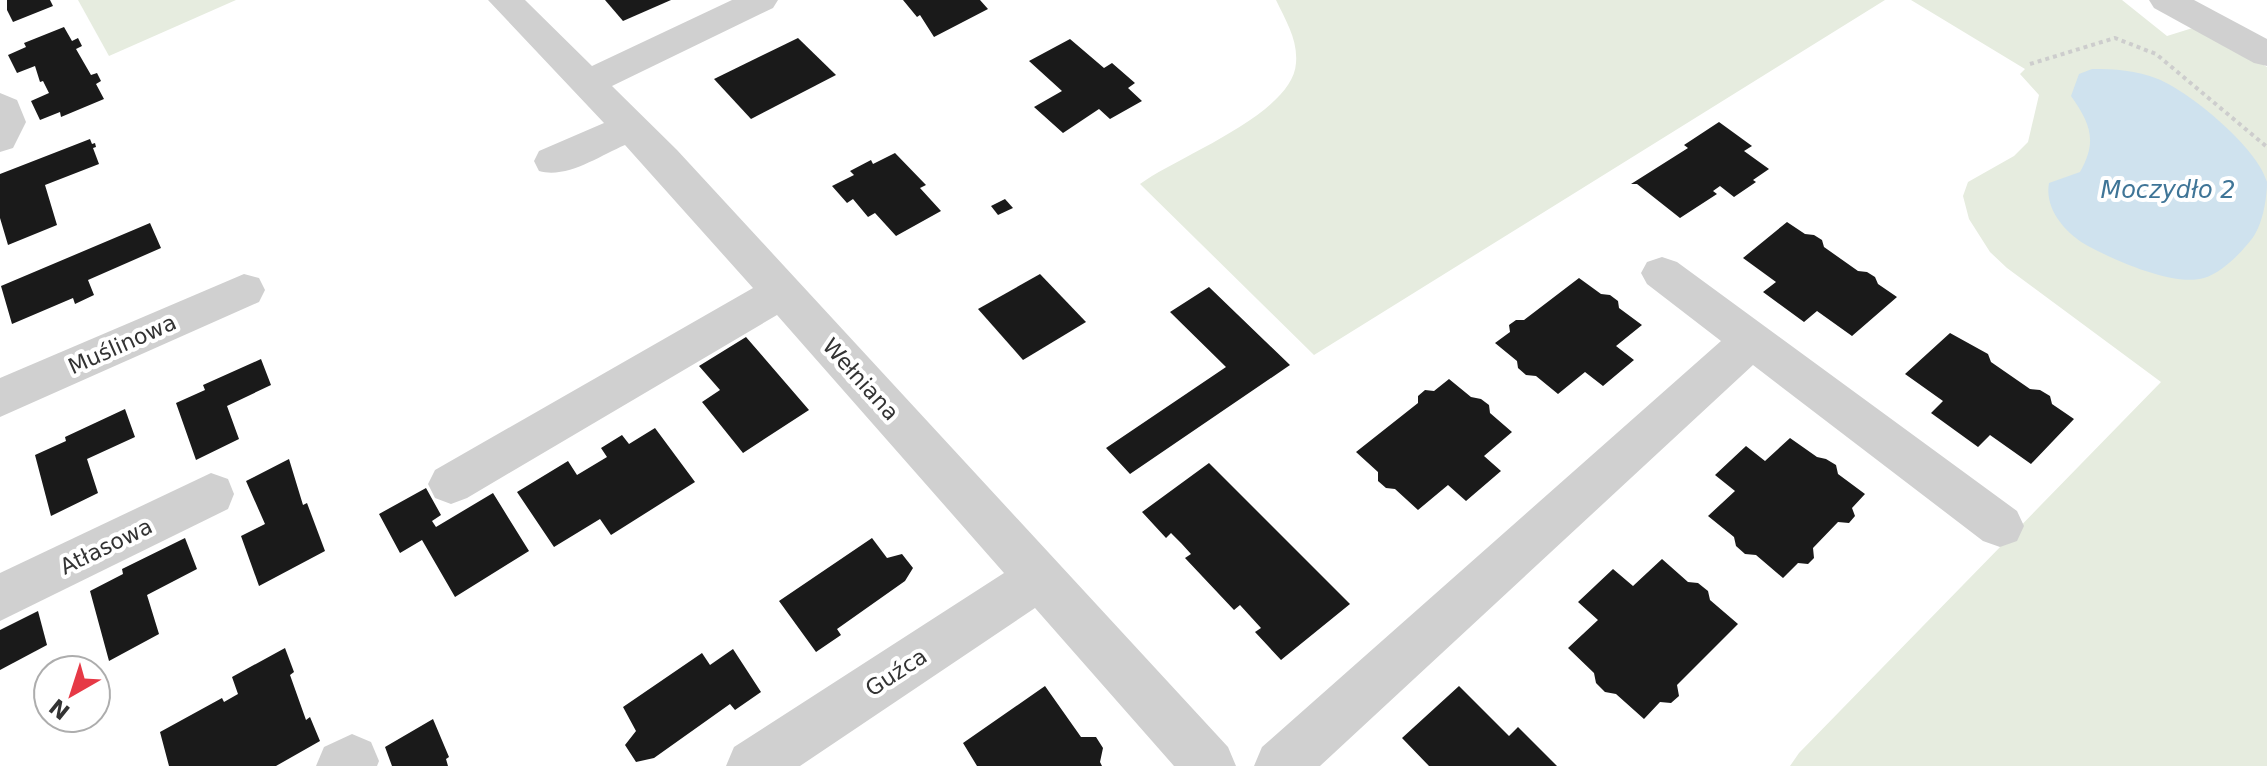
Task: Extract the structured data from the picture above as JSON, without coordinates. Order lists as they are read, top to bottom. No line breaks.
{"streets":{"street":["Muślinowa","Wełniana","Atłasowa","Guźca"]},"crossings":[["Wełniana","Guźca"]],"water":["Moczydło 2"],"north":"bottom left"}
